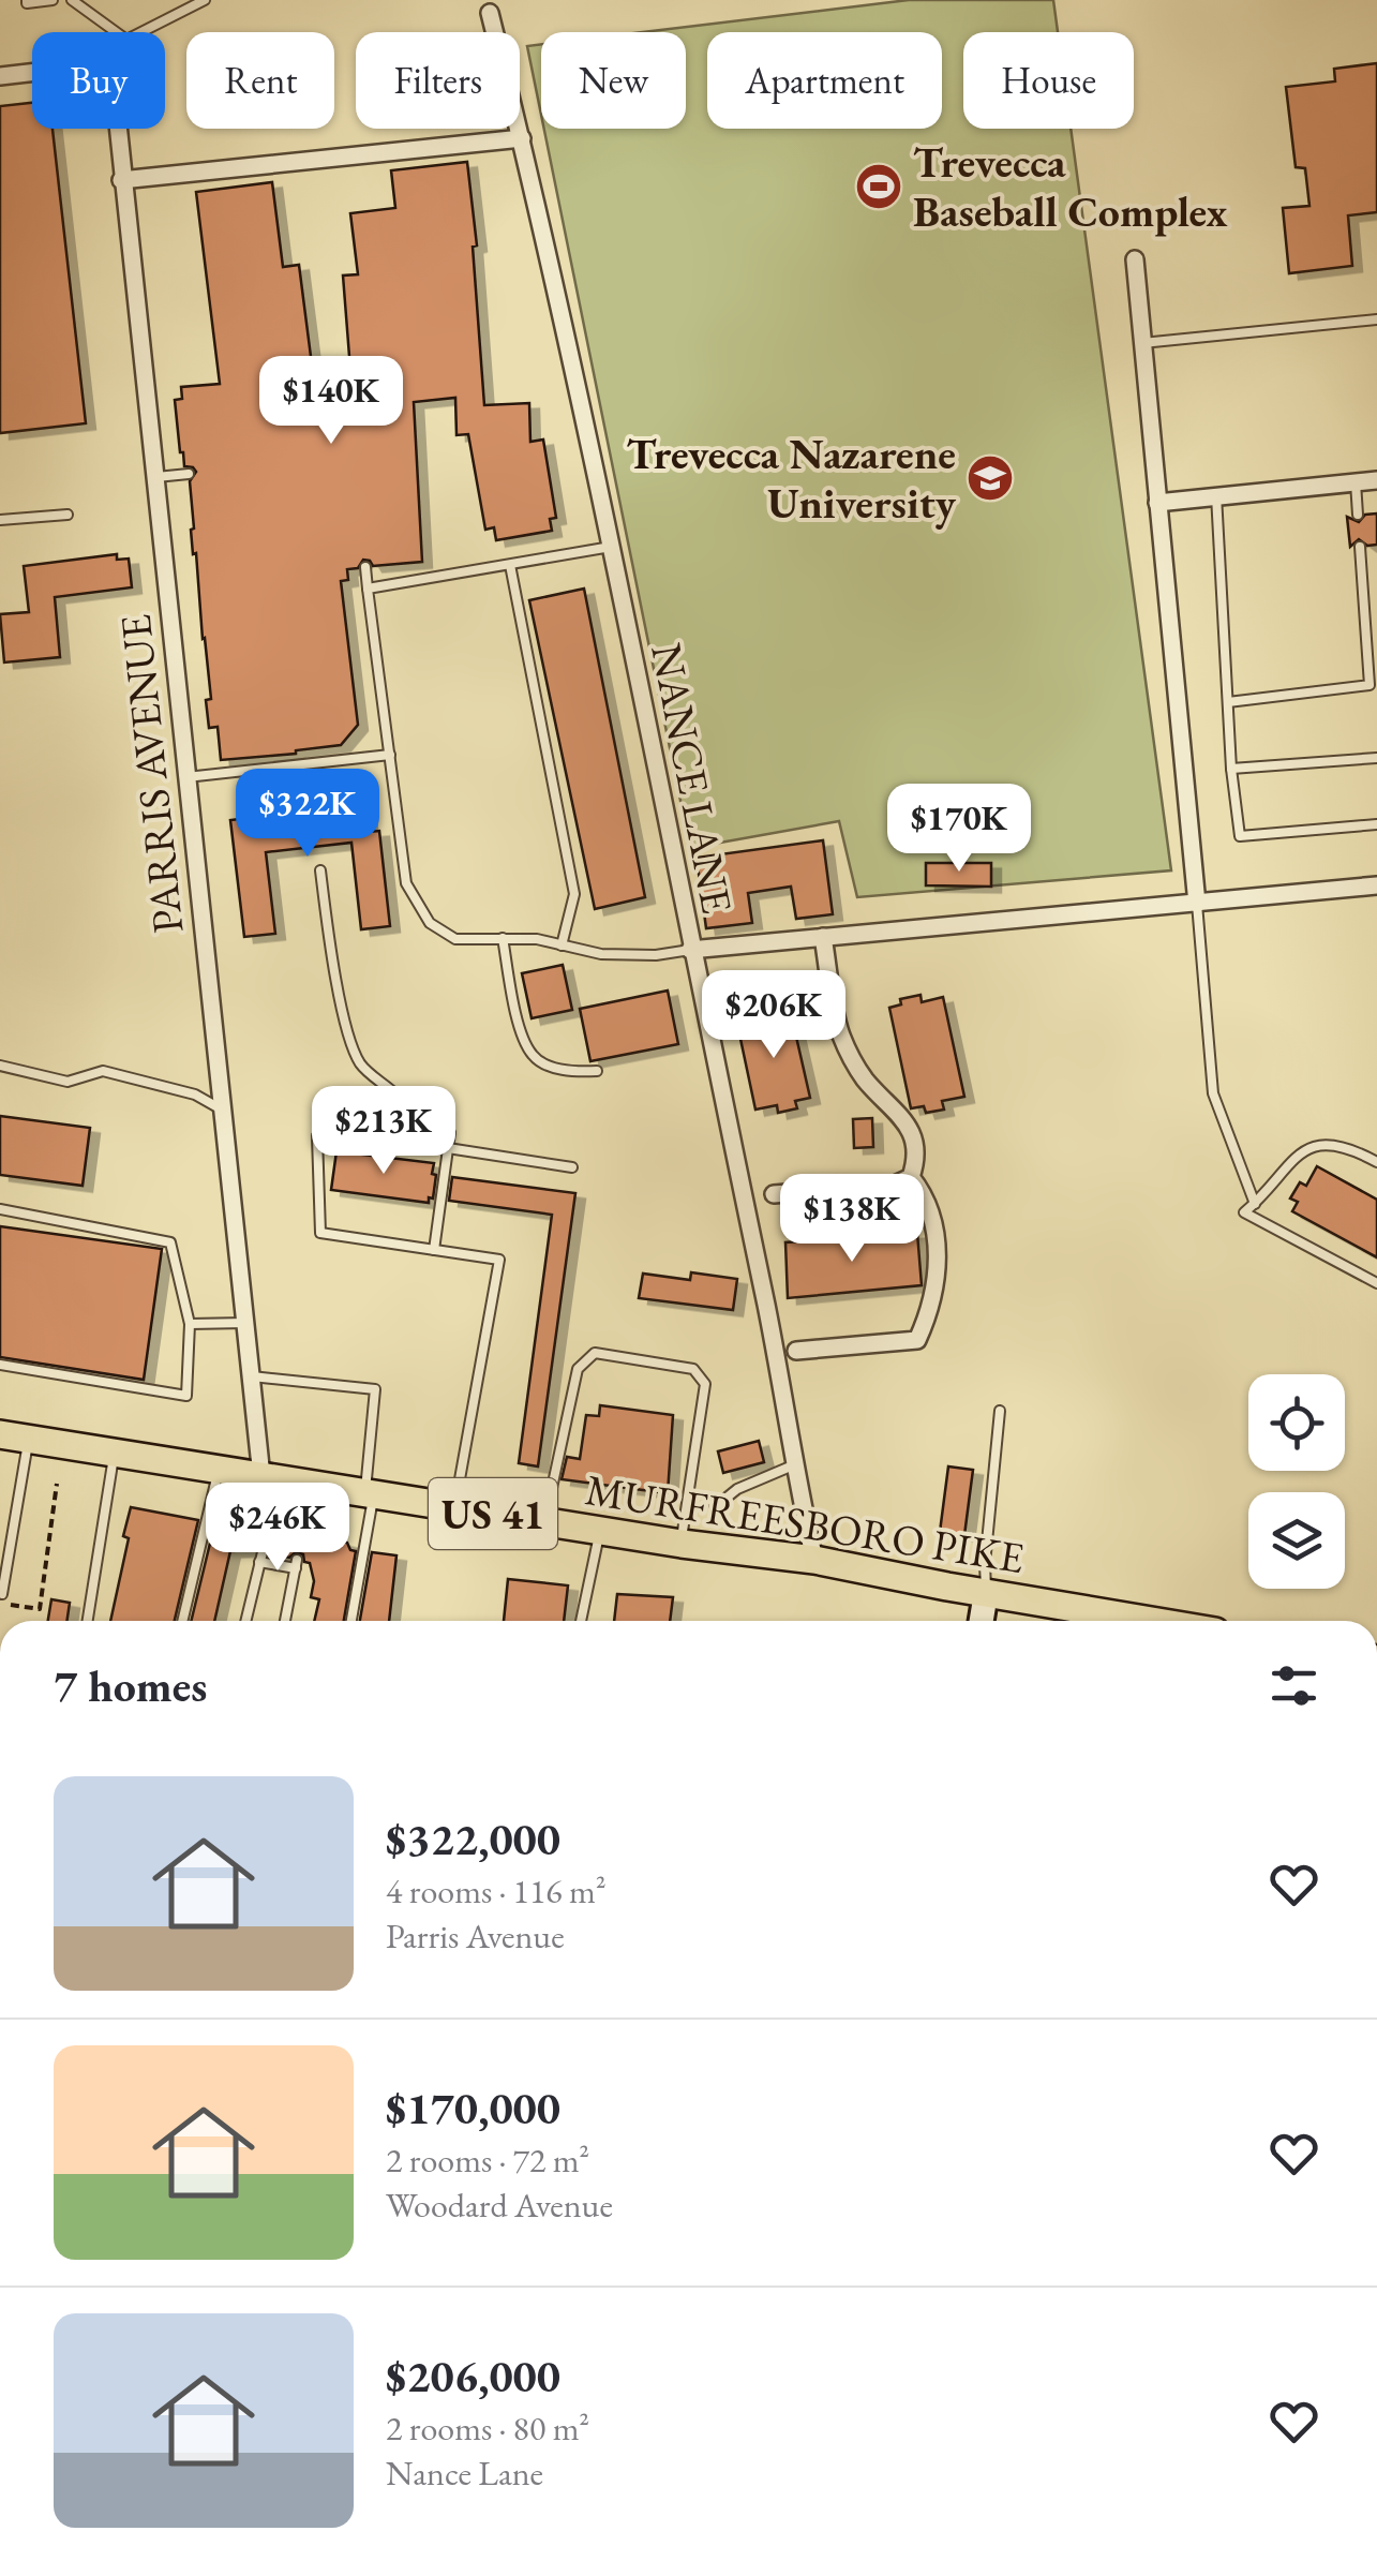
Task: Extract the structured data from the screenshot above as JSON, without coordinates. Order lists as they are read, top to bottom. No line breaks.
{"streets":{"main road":["US 41","MURFREESBORO PIKE"],"street":["PARRIS AVENUE","NANCE LANE"]},"crossings":[["PARRIS AVENUE","MURFREESBORO PIKE"],["NANCE LANE","MURFREESBORO PIKE"]],"places":{"sports":["Trevecca Baseball Complex"],"school or university":["Trevecca Nazarene University"]},"page":{"chip":["Buy","Rent","Filters","New","Apartment","House"],"price":["$140K","$322K","$170K","$206K","$213K","$138K","$246K"],"heading":"7 homes","list":[{"name":"$322,000","note":"4 rooms · 116 m² · Parris Avenue"},{"name":"$170,000","note":"2 rooms · 72 m² · Woodard Avenue"},{"name":"$206,000","note":"2 rooms · 80 m² · Nance Lane"}]}}
